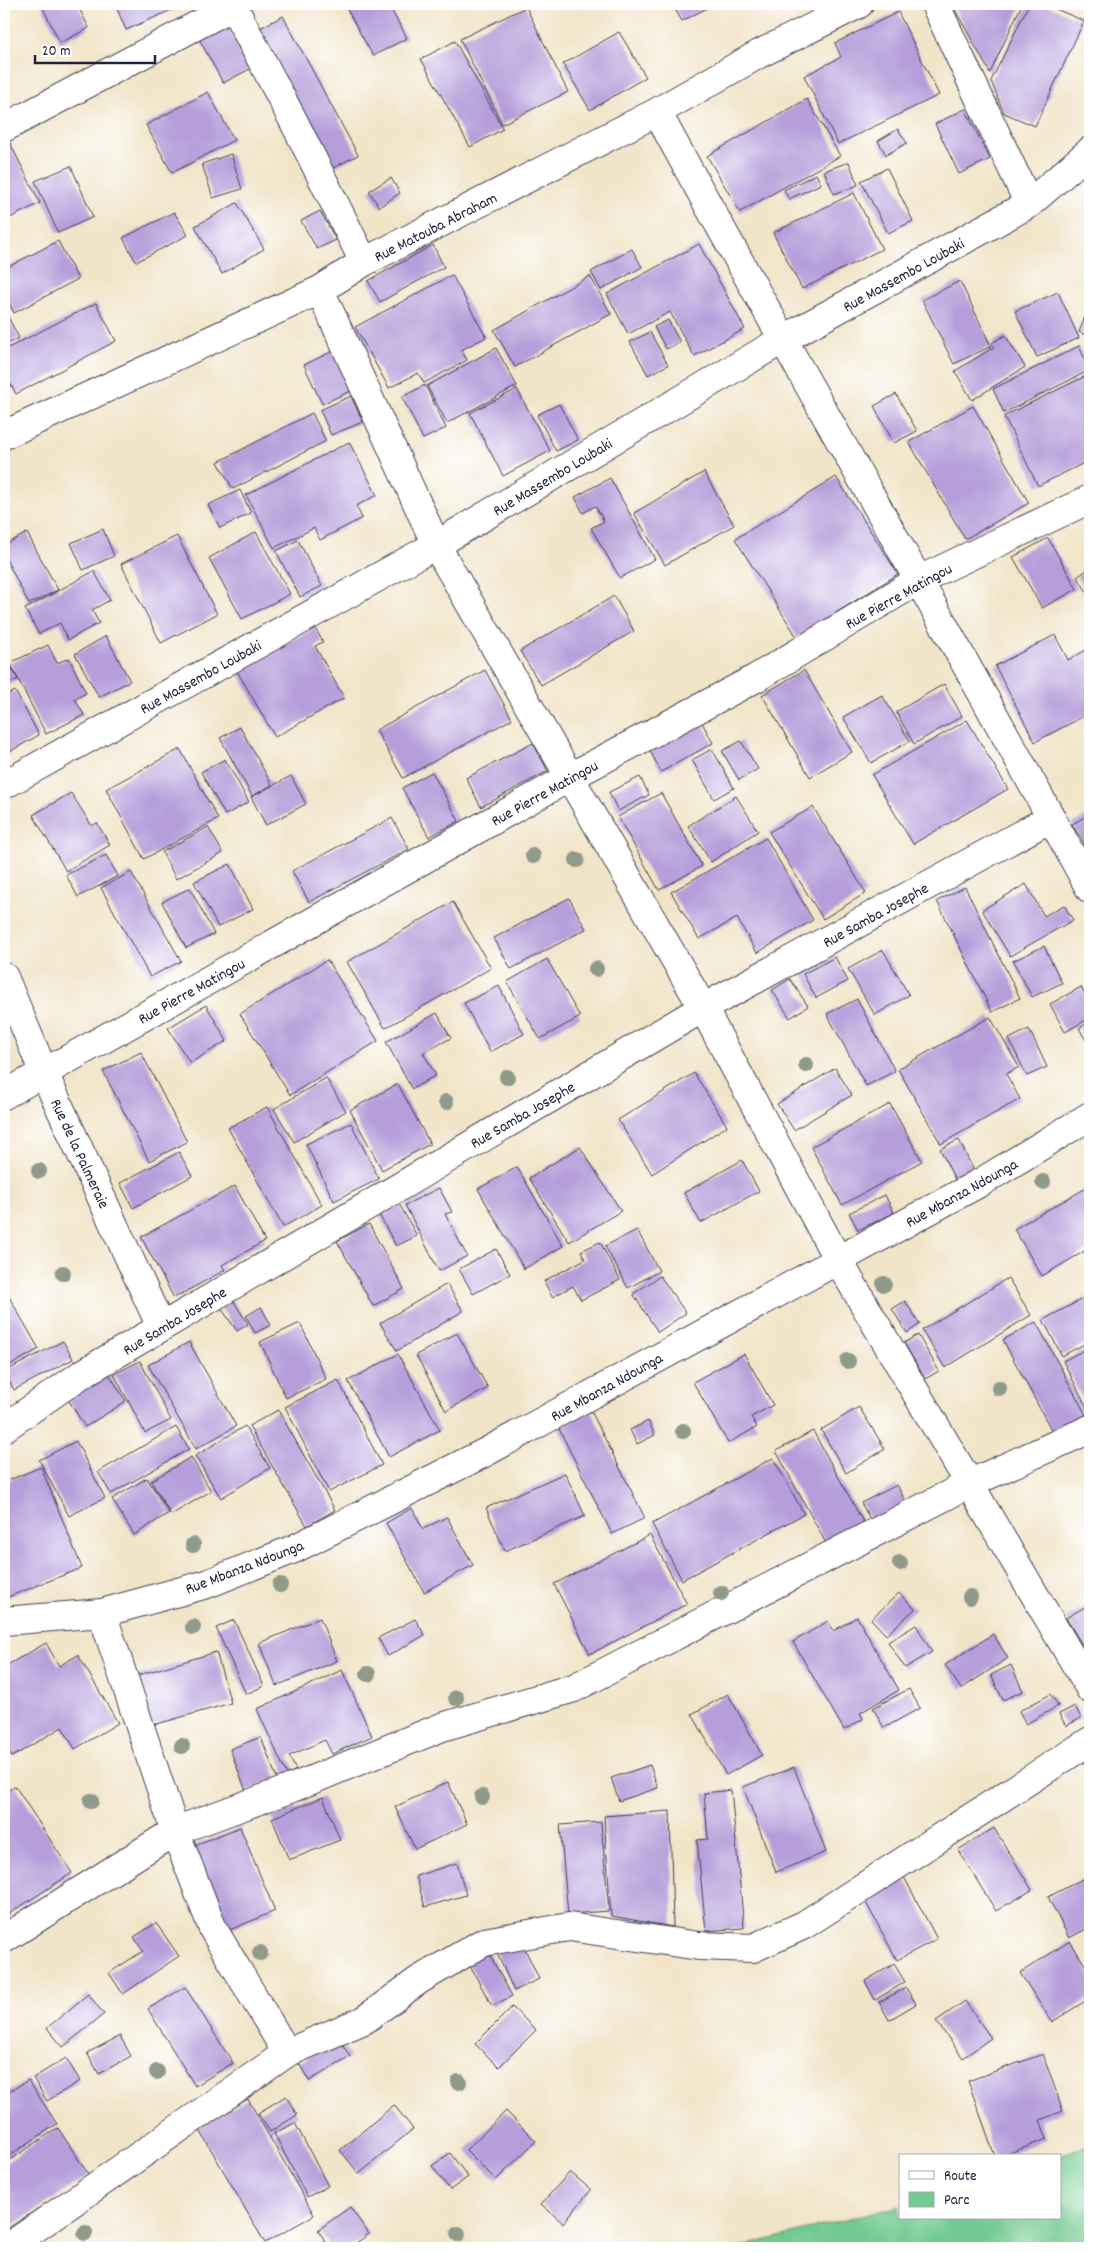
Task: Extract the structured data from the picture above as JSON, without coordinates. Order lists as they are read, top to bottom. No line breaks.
{"streets":{"street":["Rue Matouba Abraham","Rue Massembo Loubaki","Rue Pierre Matingou","Rue Samba Josephe","Rue de la Palmeraie","Rue Mbanza Ndounga"]},"crossings":[["Rue Pierre Matingou","Rue de la Palmeraie"],["Rue Samba Josephe","Rue de la Palmeraie"]],"legend":["Route","Parc"],"scale_bar":"20 m"}
